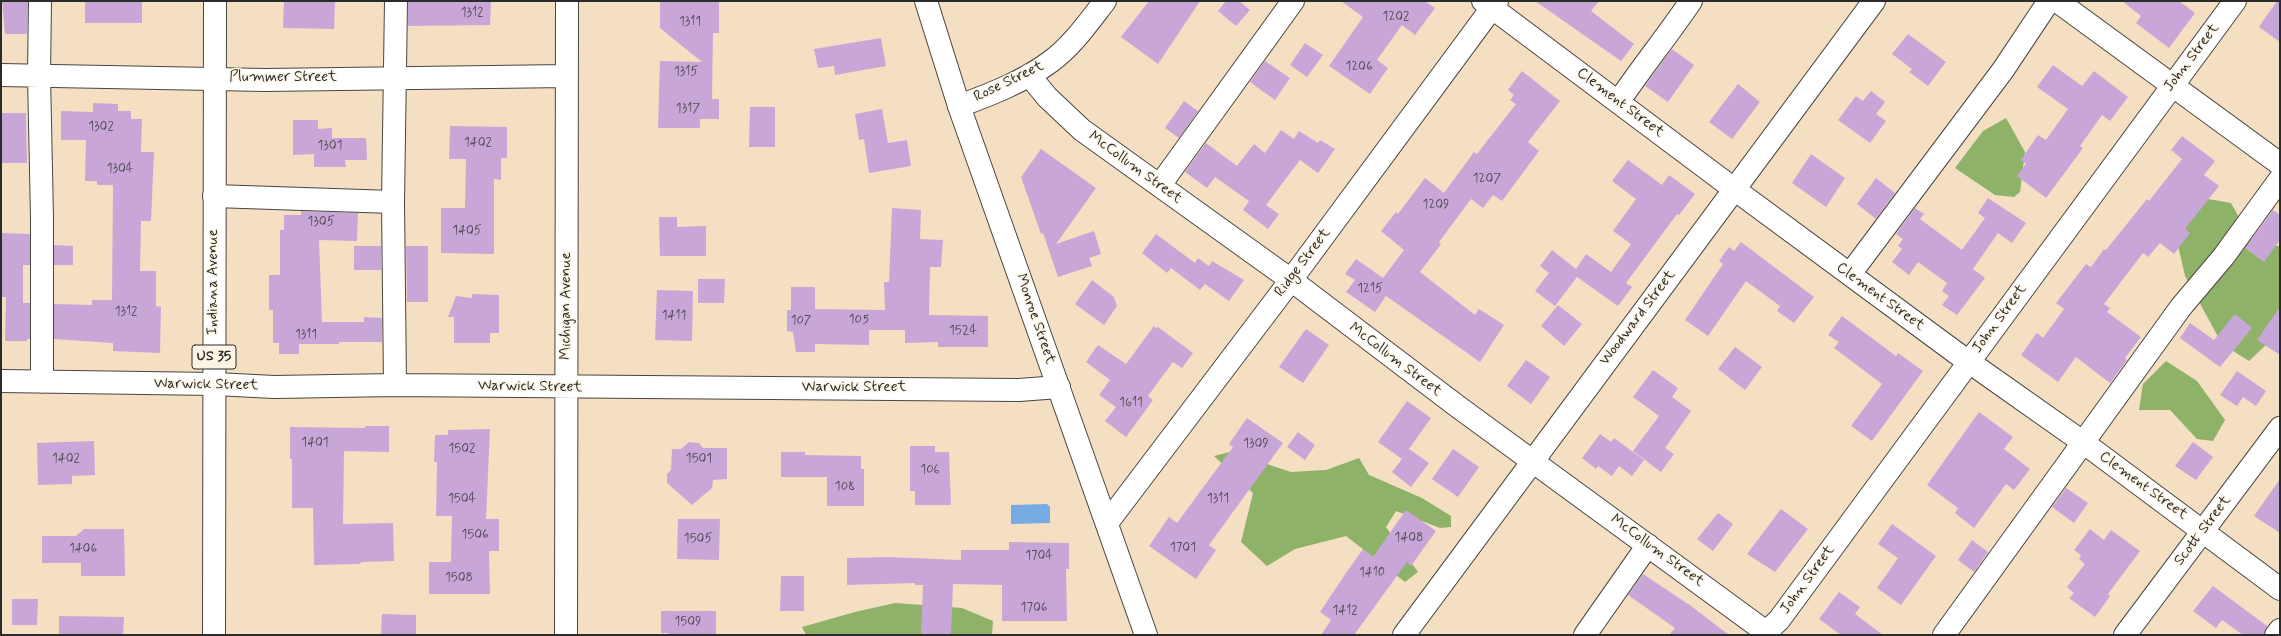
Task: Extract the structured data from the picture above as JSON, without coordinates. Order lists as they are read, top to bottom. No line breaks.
{"streets":{"street":["John Street","Plummer Street","Rose Street","Clement Street","McCollum Street","Ridge Street","Indiana Avenue","Michigan Avenue","Woodward Street","Monroe Street","US 35","Warwick Street","Scott Street"]},"crossings":[["John Street","Clement Street"],["John Street","McCollum Street"],["Plummer Street","Indiana Avenue"],["Plummer Street","Michigan Avenue"],["Rose Street","McCollum Street"],["Rose Street","Monroe Street"],["Clement Street","Ridge Street"],["Clement Street","Woodward Street"],["Clement Street","Scott Street"],["McCollum Street","Ridge Street"],["McCollum Street","Woodward Street"],["Ridge Street","Monroe Street"],["Indiana Avenue","Warwick Street"],["Michigan Avenue","Warwick Street"],["Monroe Street","Warwick Street"]],"house_numbers":["1312","1202","1311","1206","1315","1317","1302","1402","1301","1304","1207","1209","1305","1405","1215","1312","1411","105","107","1524","1311","1611","1401","1309","1502","1402","1501","106","108","1504","1311","1506","1408","1505","1701","1406","1704","1410","1508","1706","1412","1509"]}
